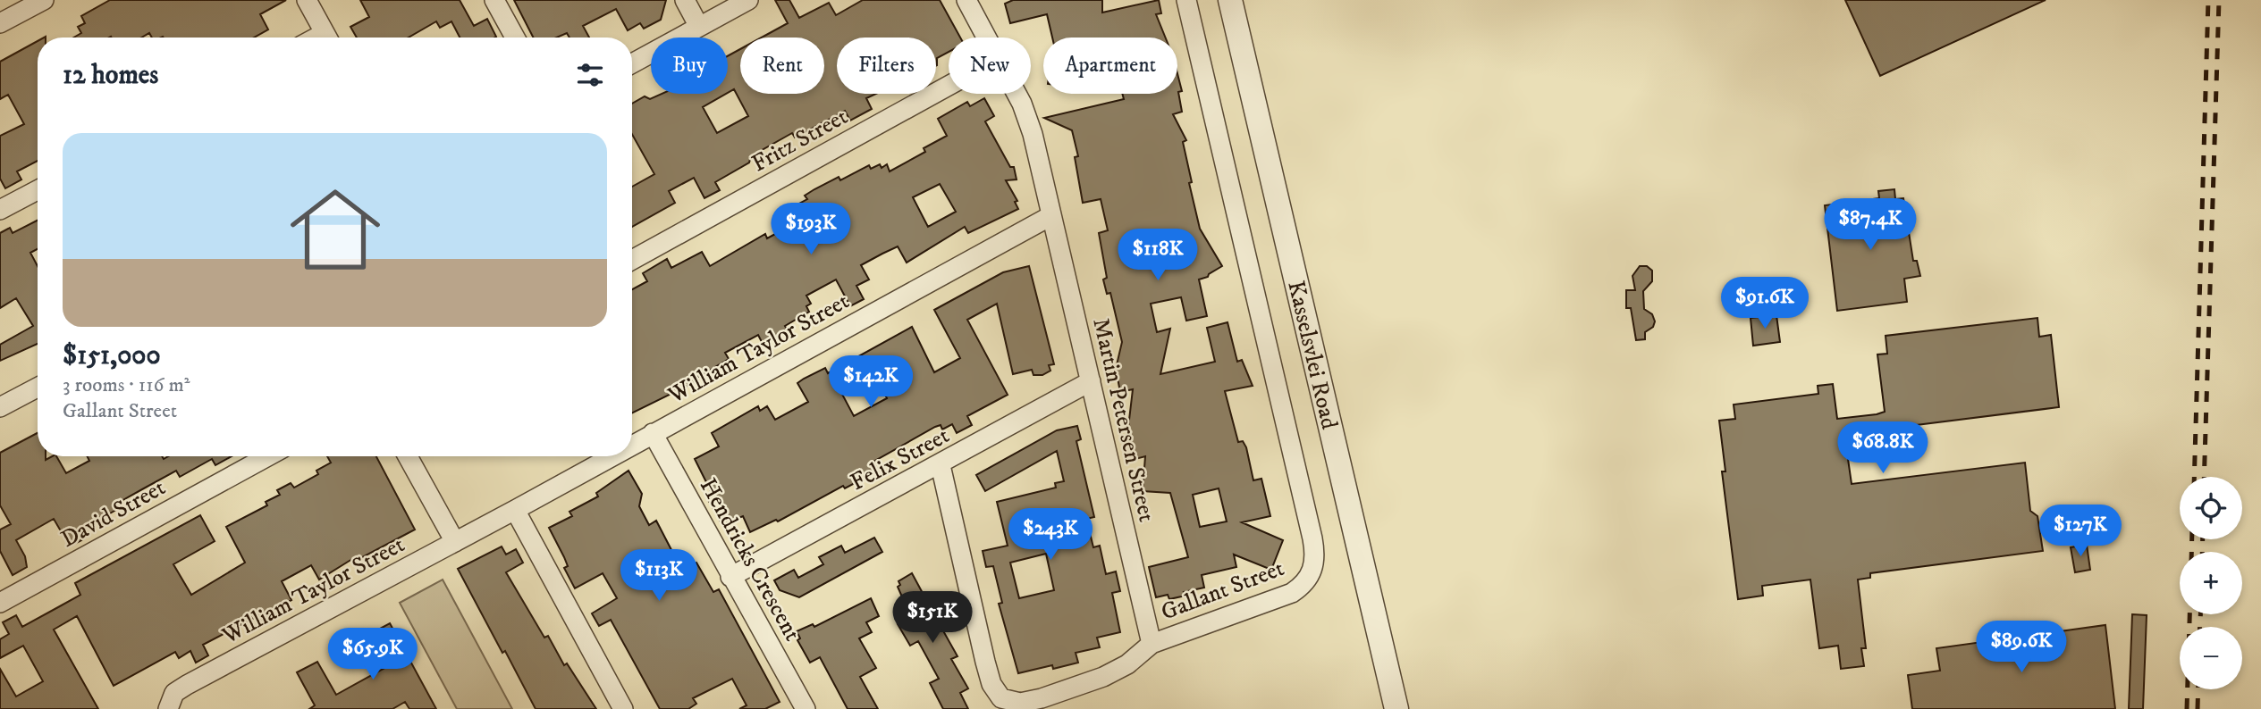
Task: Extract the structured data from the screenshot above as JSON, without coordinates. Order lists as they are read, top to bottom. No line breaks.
{"streets":{"street":["Fritz Street","William Taylor Street","Kasselsvlei Road","Martin Petersen Street","Felix Street","David Street","Hendricks Crescent","Gallant Street"]},"crossings":[["William Taylor Street","Martin Petersen Street"],["William Taylor Street","Hendricks Crescent"],["Martin Petersen Street","Felix Street"],["Martin Petersen Street","Gallant Street"],["Felix Street","Hendricks Crescent"],["Felix Street","Gallant Street"]],"page":{"chip":["Buy","Rent","Filters","New","Apartment"],"heading":"12 homes","list":[{"name":"$151,000","note":"3 rooms · 116 m² · Gallant Street"}],"price":["$87.4K","$193K","$118K","$91.6K","$142K","$68.8K","$127K","$243K","$113K","$151K","$89.6K","$65.9K"],"map_buttons":["+","−"]}}
